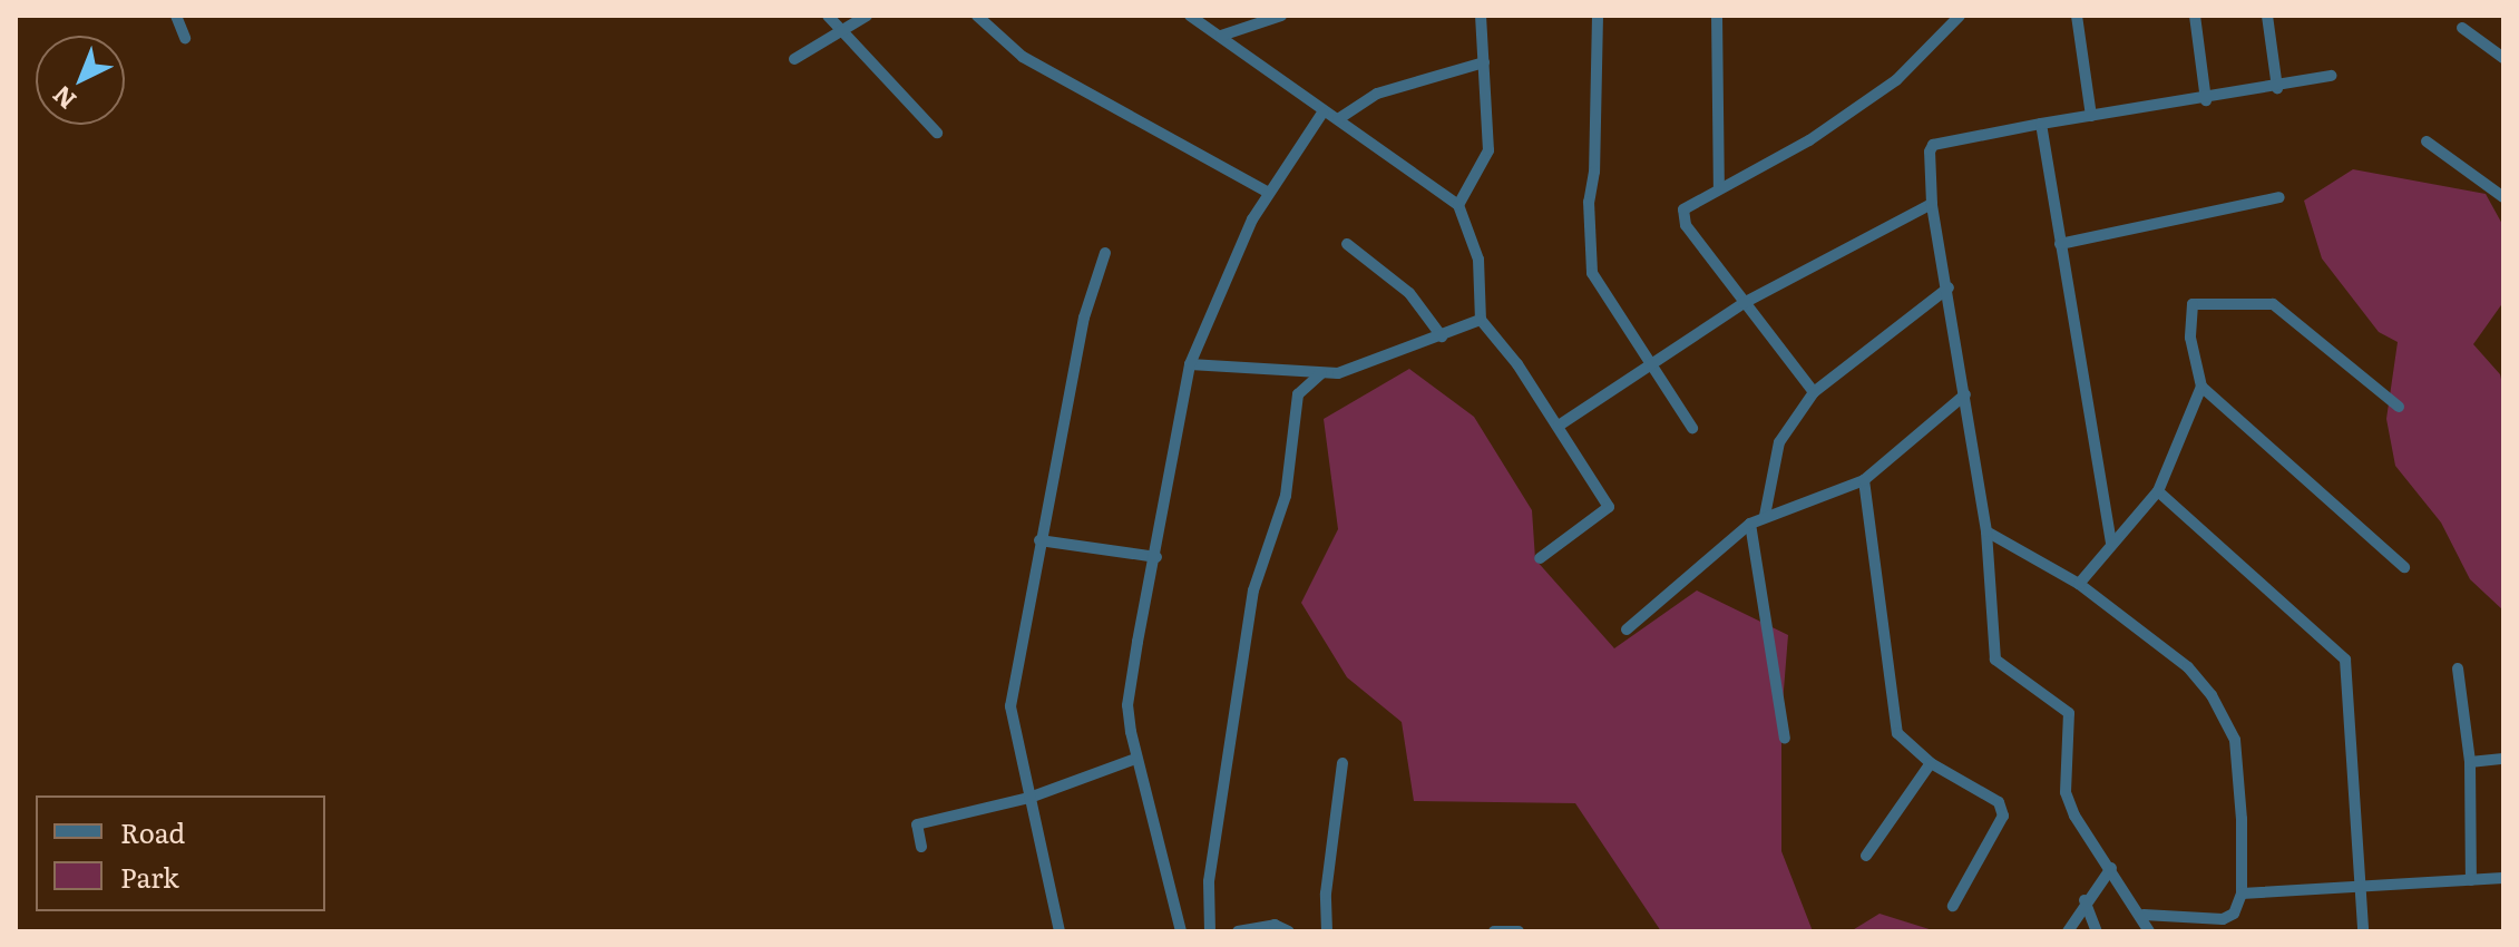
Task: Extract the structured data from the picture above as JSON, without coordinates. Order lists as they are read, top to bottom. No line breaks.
{"legend":["Road","Park"],"north":"bottom left"}
